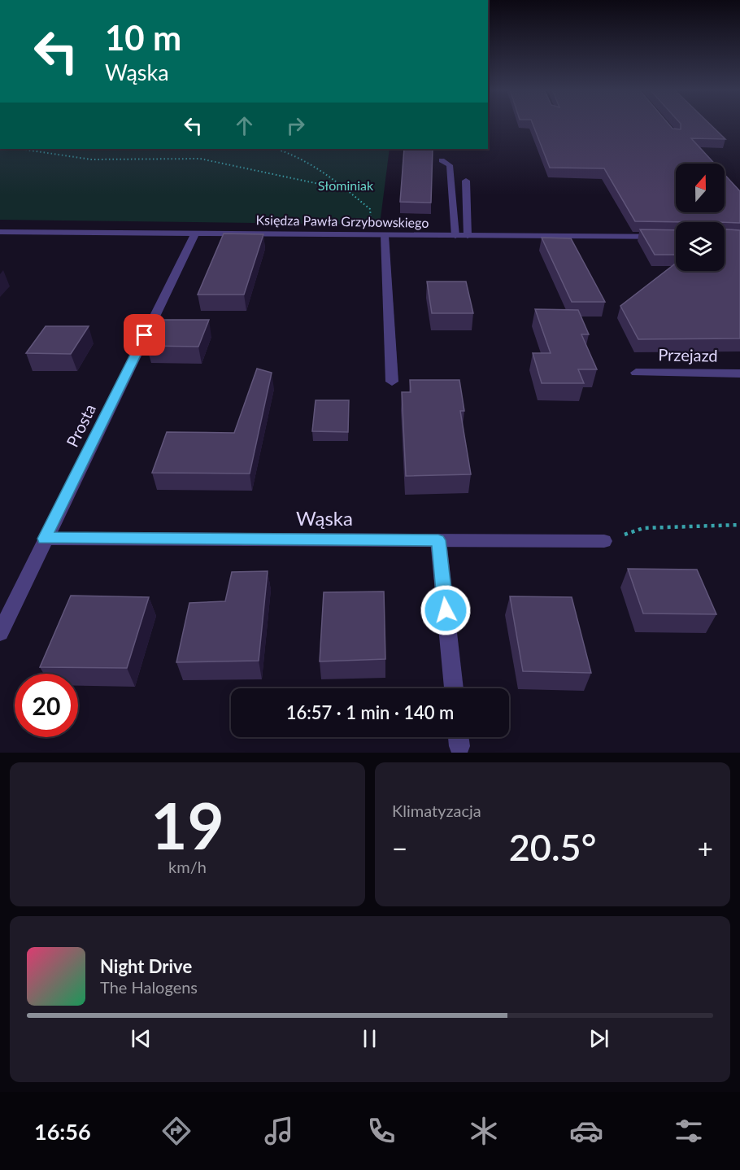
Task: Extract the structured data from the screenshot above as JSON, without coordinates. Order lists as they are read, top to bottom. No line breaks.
{"streets":{"street":["Księdza Pawła Grzybowskiego","Przejazd","Prosta","Wąska"]},"crossings":[["Księdza Pawła Grzybowskiego","Prosta"],["Prosta","Wąska"]],"parks":["Słominiak"],"north":"top","page":{"turn":["10 m","Wąska"],"limit":"20","trip":"16:57 · 1 min · 140 m","tile":[["19","km/h"],"Klimatyzacja"],"heat":["−","20.5°","+"],"song":["Night Drive","The Halogens"],"tabs":"16:56"}}
